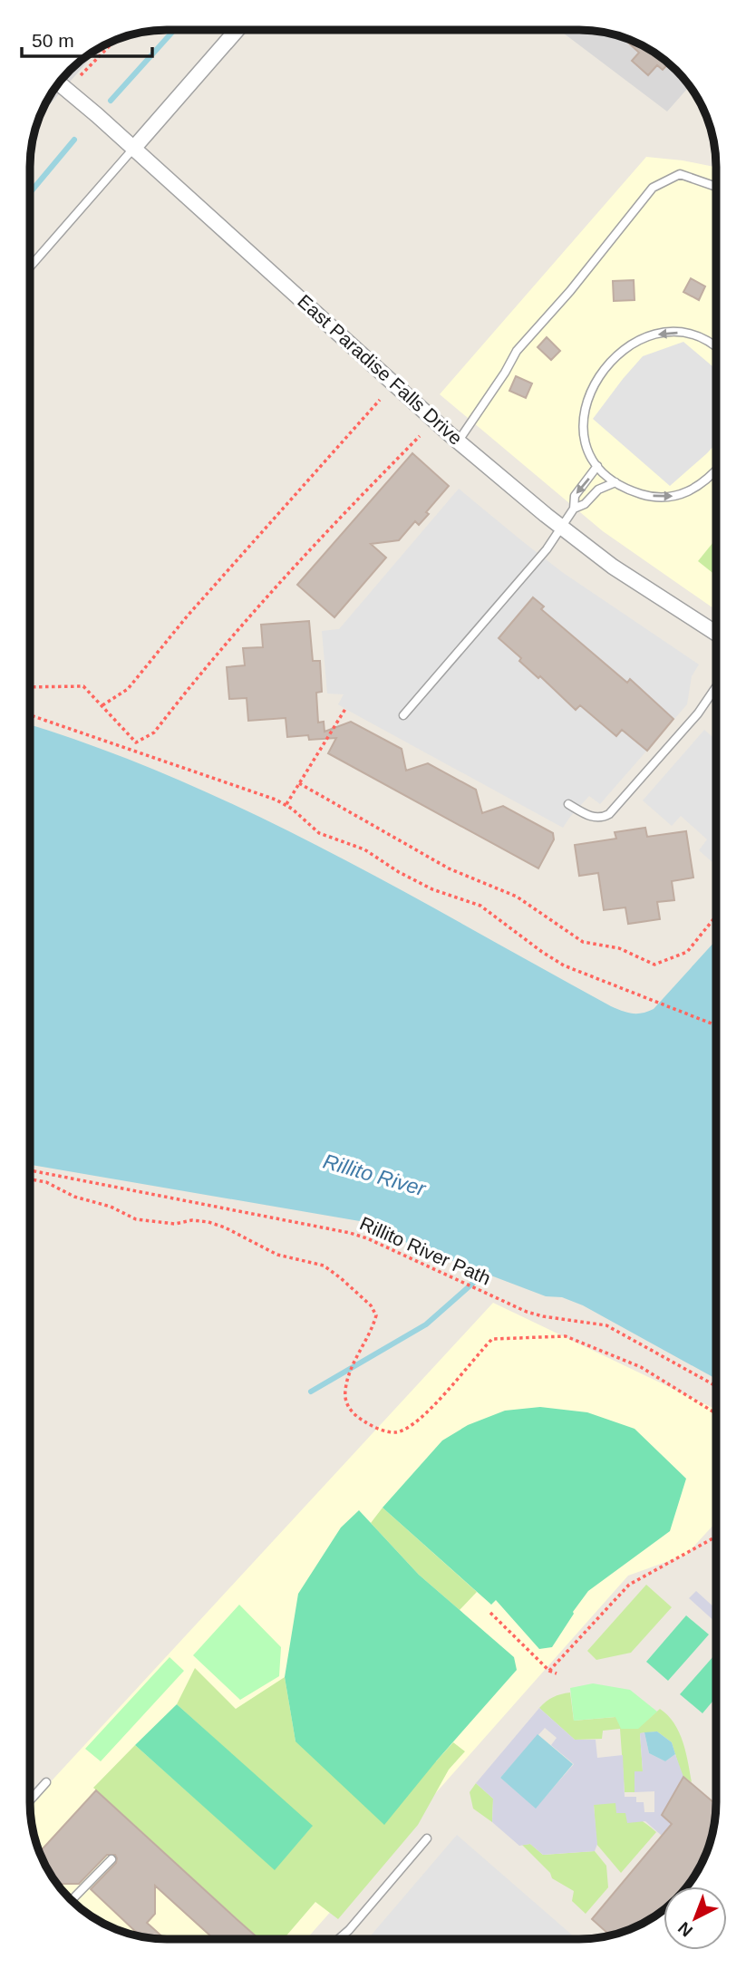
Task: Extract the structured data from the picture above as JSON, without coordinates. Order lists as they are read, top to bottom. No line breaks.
{"streets":{"street":["East Paradise Falls Drive"],"path":["Rillito River Path"]},"water":["Rillito River"],"scale_bar":"50 m","north":"bottom left"}
